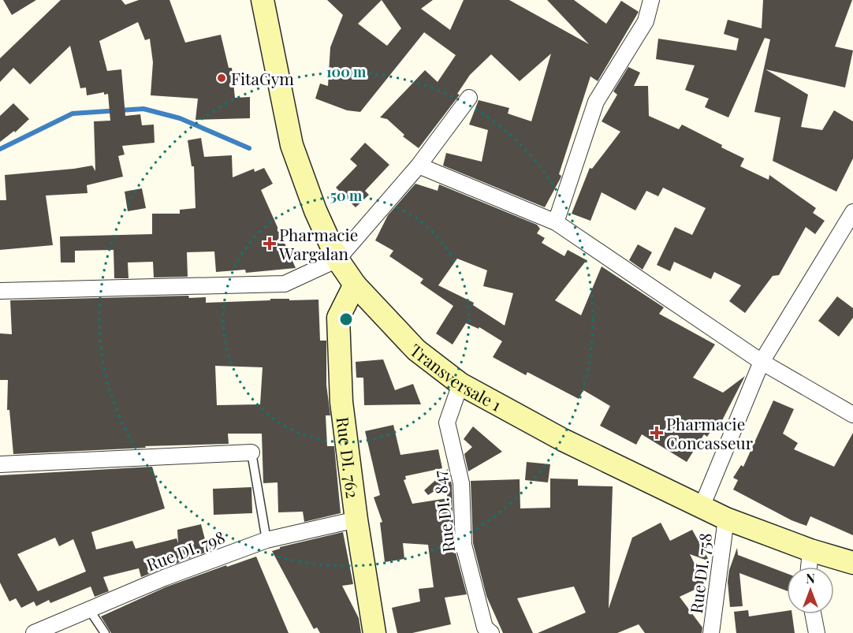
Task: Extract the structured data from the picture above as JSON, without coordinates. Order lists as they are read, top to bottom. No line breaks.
{"streets":{"main road":["Transversale 1","Rue DI. 762"],"street":["Rue DI. 847","Rue DI. 798","Rue DI. 758"]},"crossings":[["Transversale 1","Rue DI. 762"],["Transversale 1","Rue DI. 847"],["Transversale 1","Rue DI. 758"],["Rue DI. 762","Rue DI. 798"]],"places":{"other":["FitaGym"],"health":["Pharmacie Wargalan","Pharmacie Concasseur"]},"north":"top","rings":["100 m","50 m"]}
